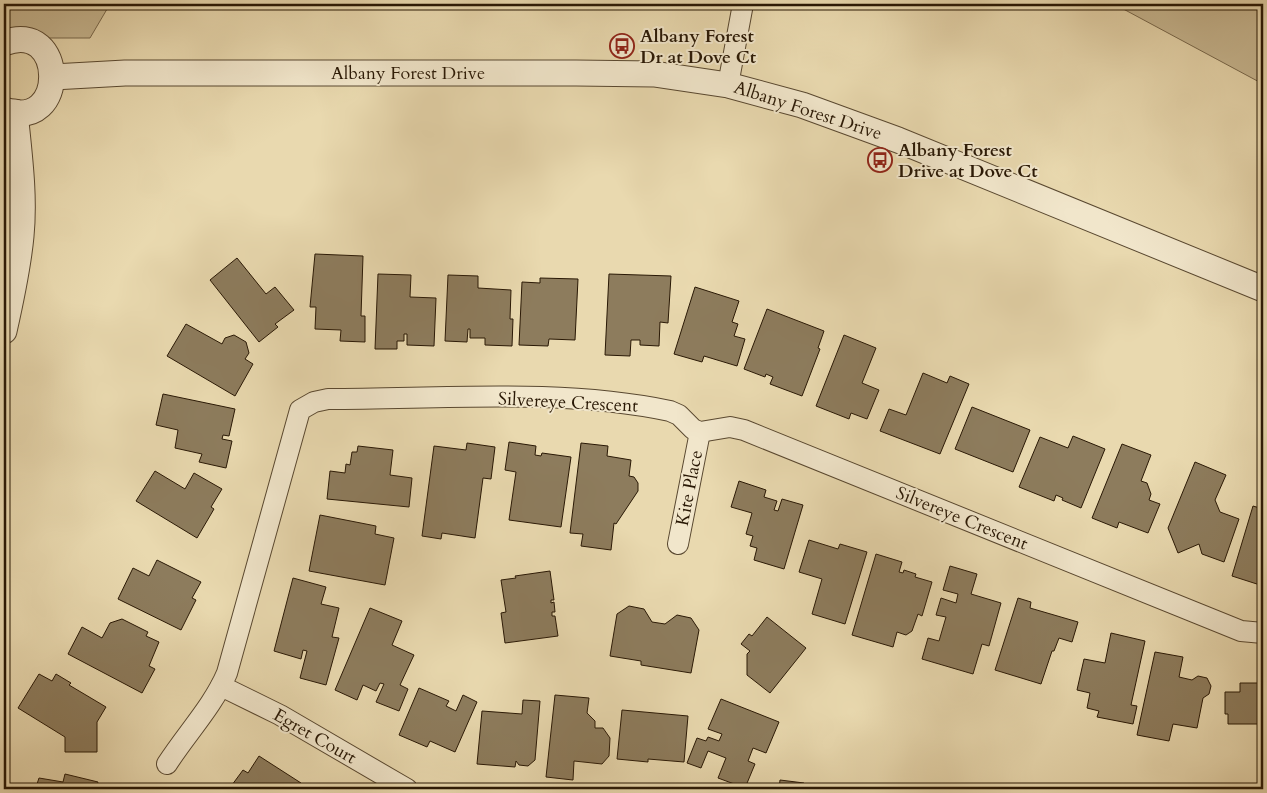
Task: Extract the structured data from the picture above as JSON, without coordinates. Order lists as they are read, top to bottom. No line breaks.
{"streets":{"street":["Albany Forest Drive","Silvereye Crescent","Kite Place","Egret Court"]},"crossings":[["Silvereye Crescent","Kite Place"],["Silvereye Crescent","Egret Court"]],"places":{"bus stop":["Albany Forest Dr at Dove Ct","Albany Forest Drive at Dove Ct"]}}
